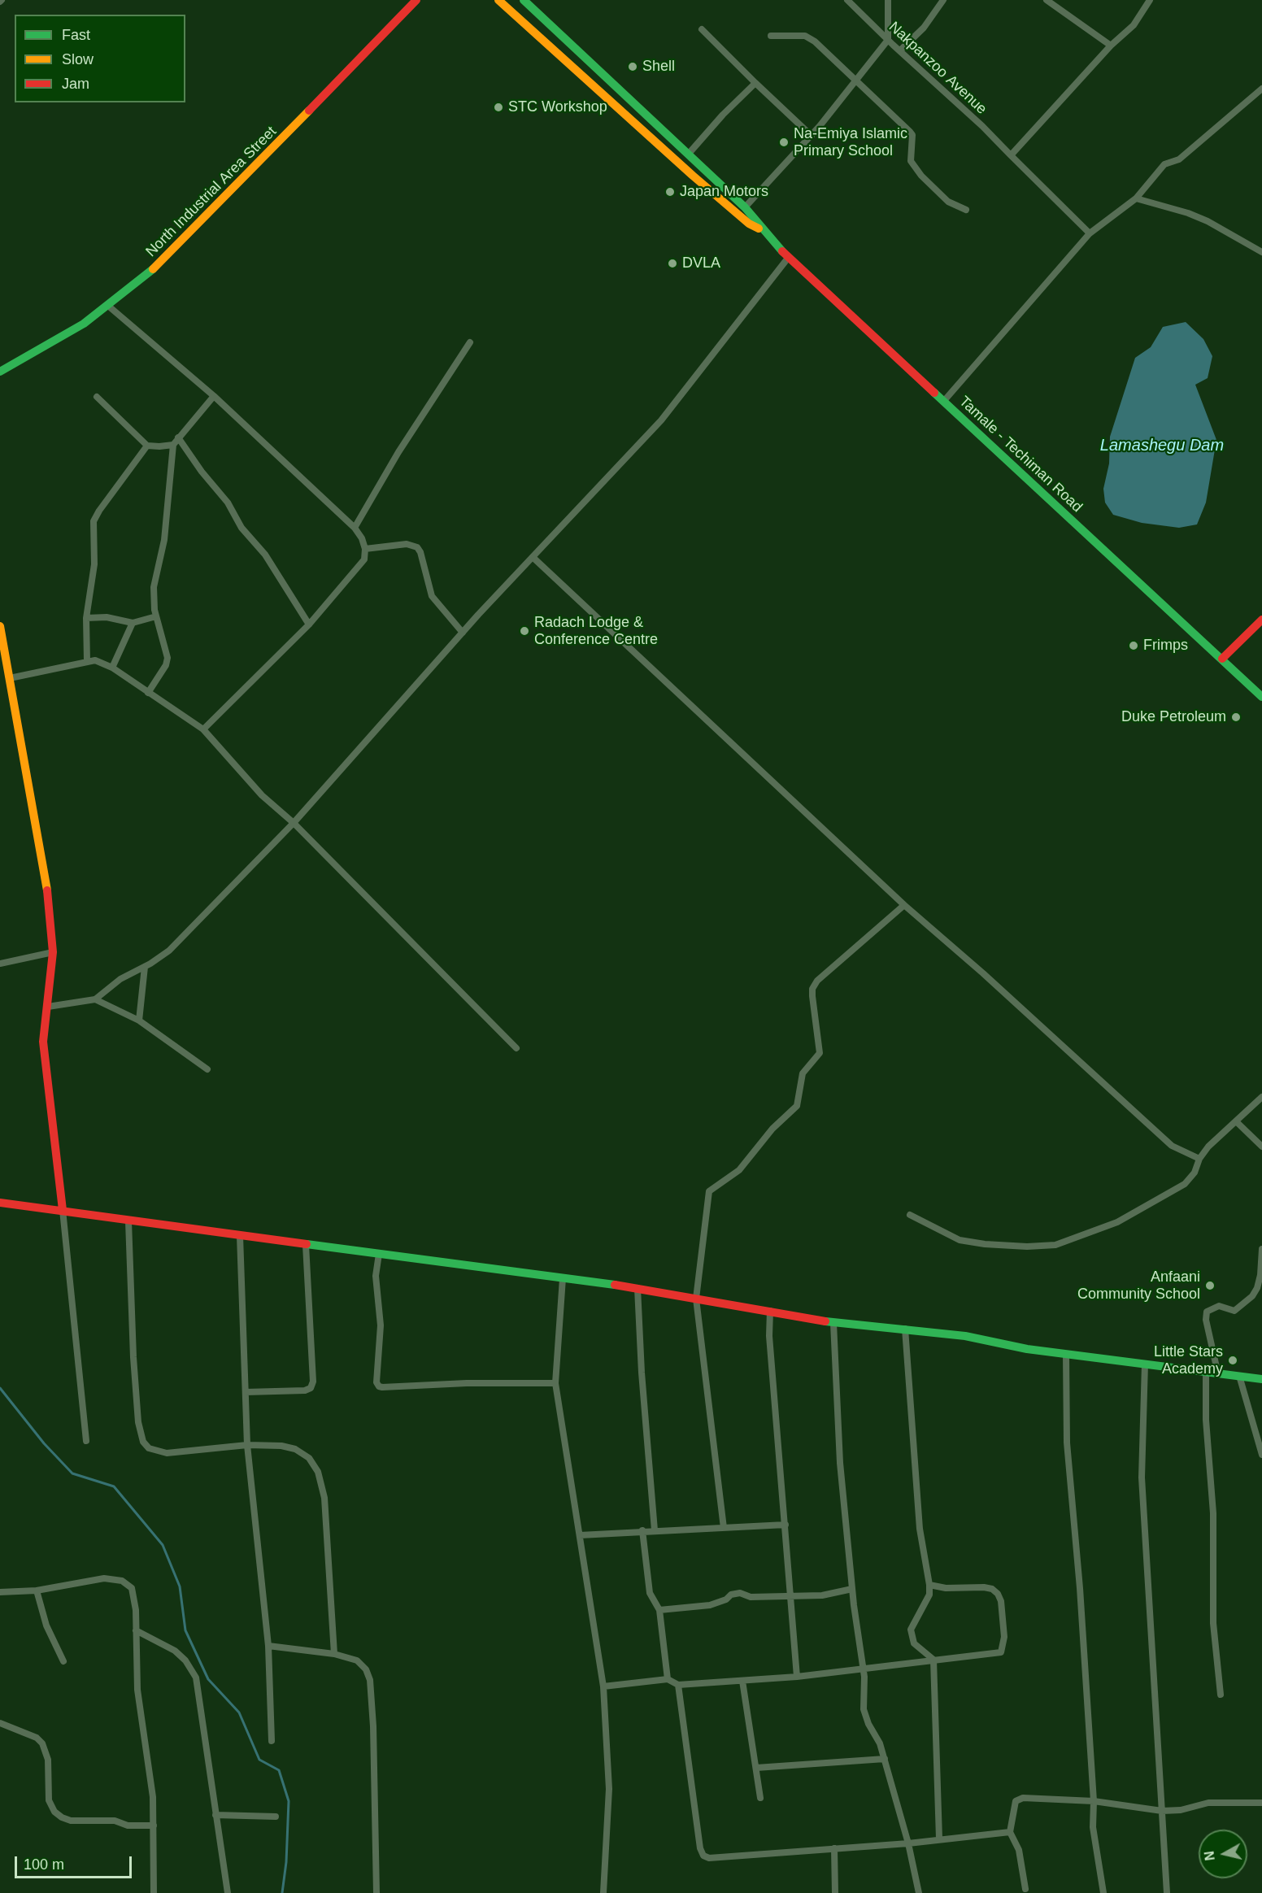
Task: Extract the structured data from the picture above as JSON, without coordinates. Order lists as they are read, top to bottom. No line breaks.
{"streets":{"main road":["North Industrial Area Street","Tamale - Techiman Road"],"street":["Nakpanzoo Avenue"]},"water":["Lamashegu Dam"],"places":["Shell","STC Workshop","Na-Emiya Islamic Primary School","Japan Motors","DVLA","Radach Lodge & Conference Centre","Frimps","Duke Petroleum","Anfaani Community School","Little Stars Academy"],"legend":["Fast","Slow","Jam"],"scale_bar":"100 m","north":"left"}
